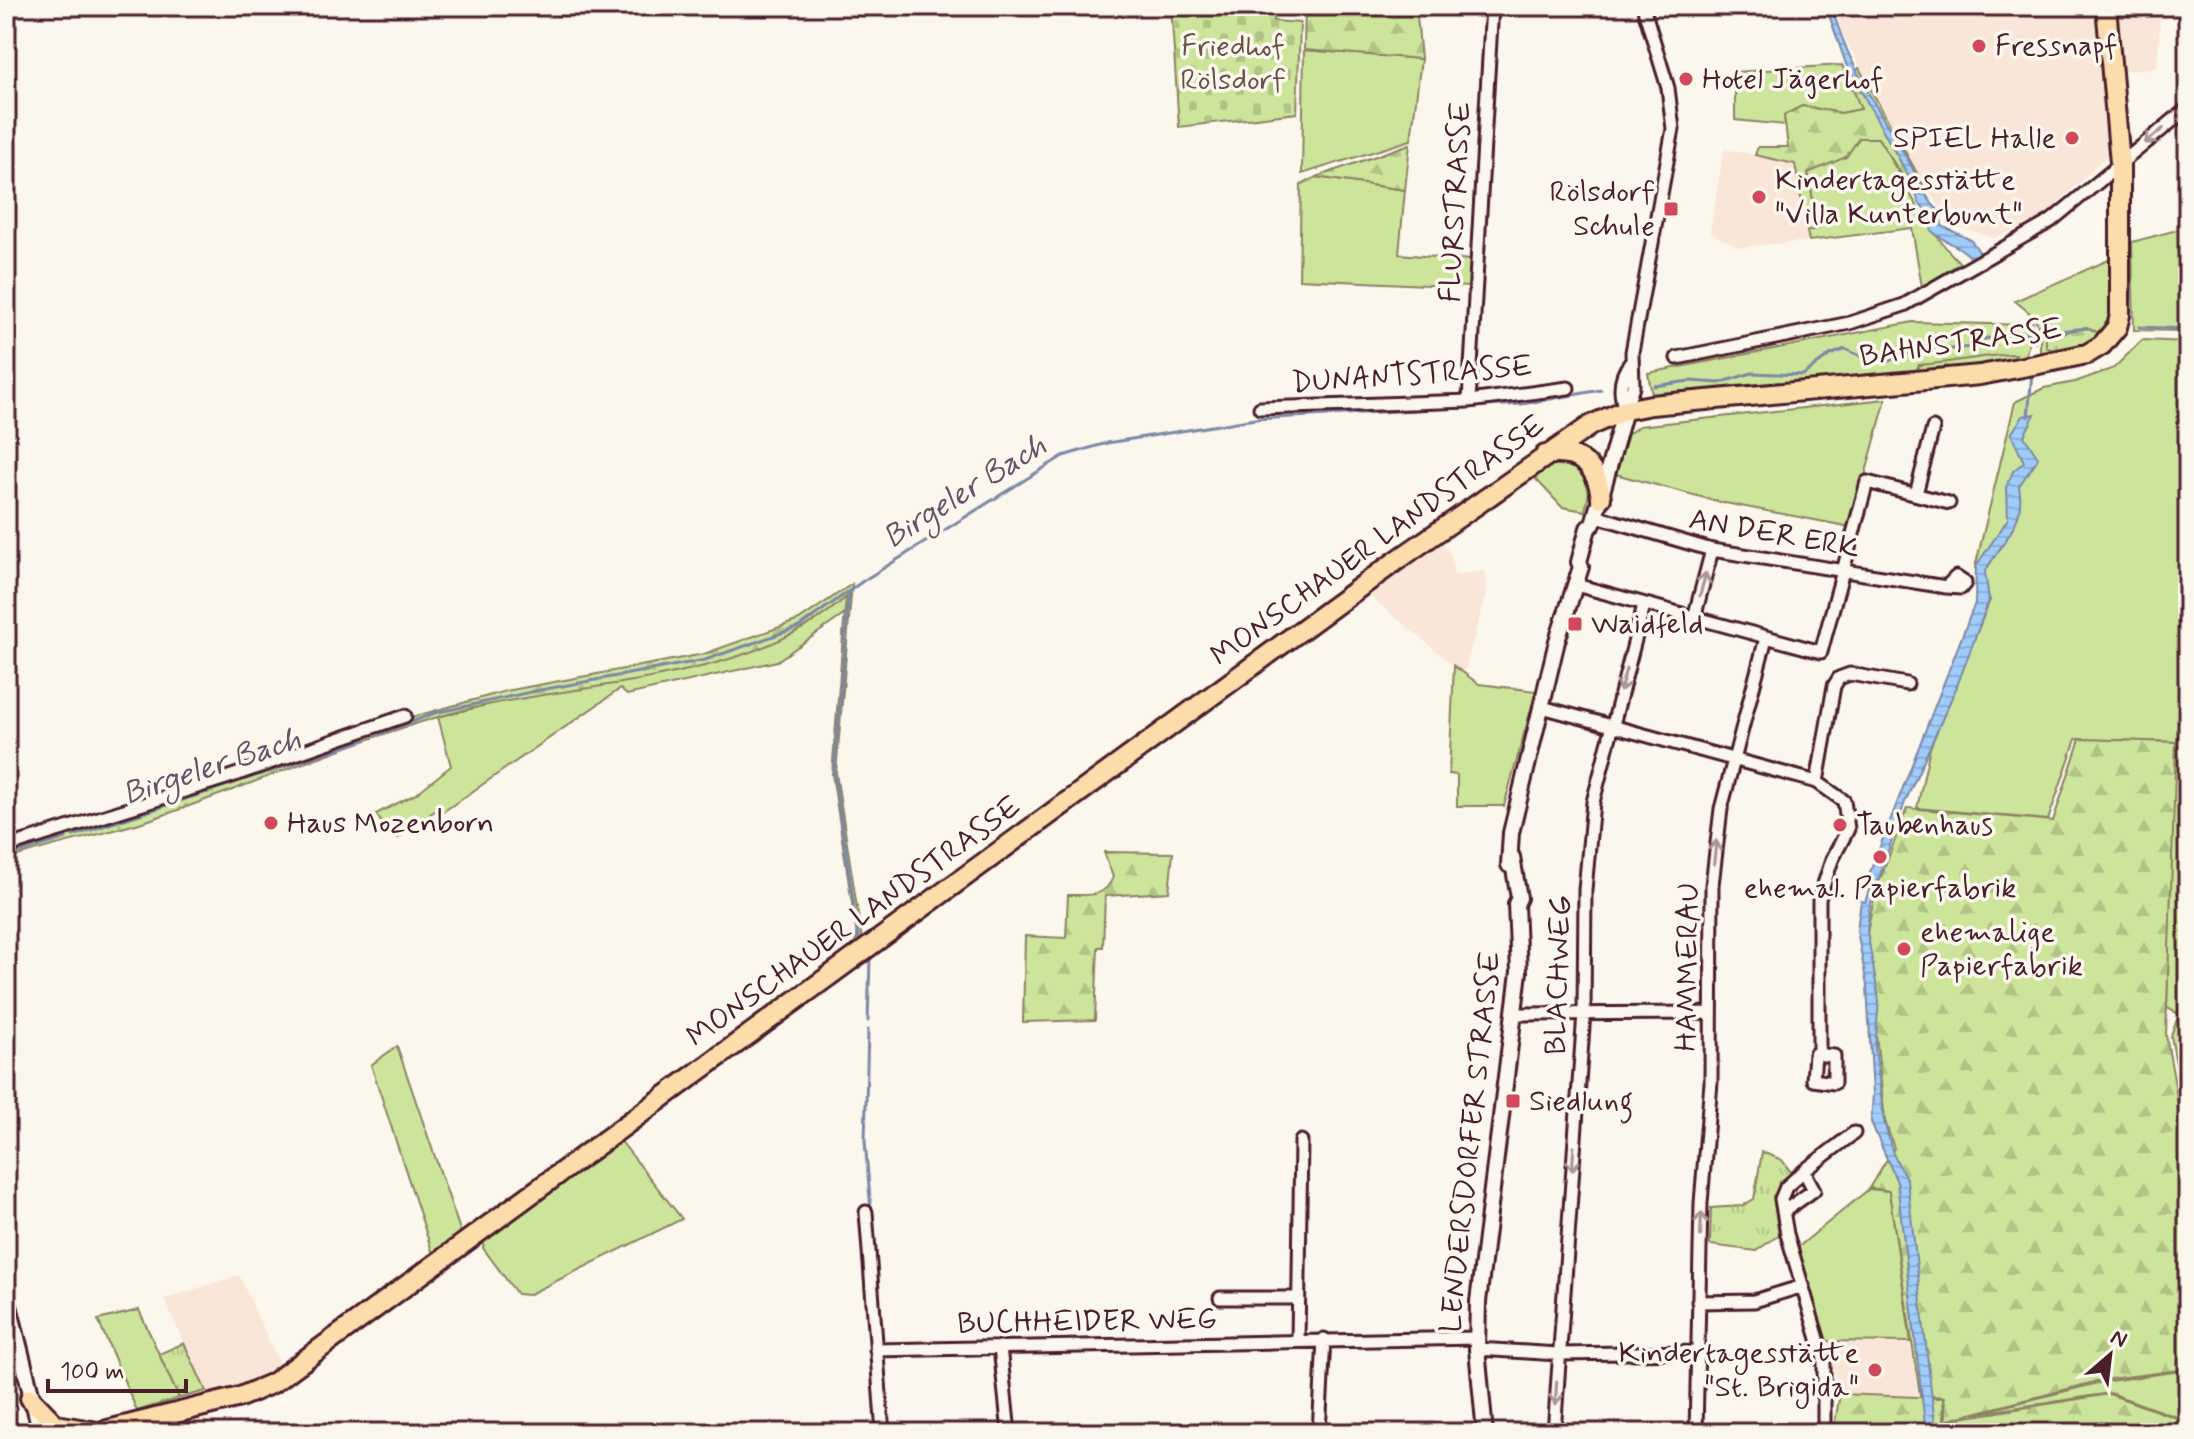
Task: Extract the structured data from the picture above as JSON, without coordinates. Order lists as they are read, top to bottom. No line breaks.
{"streets":{"main road":["BAHNSTRASSE","MONSCHAUER LANDSTRASSE"],"street":["FLURSTRASSE","DUNANTSTRASSE","AN DER ERK","HAMMERAU","BLACHWEG","LENDERSDORFER STRASSE","BUCHHEIDER WEG"]},"crossings":[["FLURSTRASSE","DUNANTSTRASSE"],["BAHNSTRASSE","MONSCHAUER LANDSTRASSE"],["BAHNSTRASSE","LENDERSDORFER STRASSE"],["AN DER ERK","LENDERSDORFER STRASSE"],["MONSCHAUER LANDSTRASSE","LENDERSDORFER STRASSE"],["HAMMERAU","BUCHHEIDER WEG"],["BLACHWEG","BUCHHEIDER WEG"],["LENDERSDORFER STRASSE","BUCHHEIDER WEG"]],"one_way":["HAMMERAU","BLACHWEG"],"water":["Birgeler Bach"],"parks":["Friedhof Rölsdorf"],"places":{"other":["Fressnapf","Hotel Jägerhof","SPIEL Halle","Kindertagesstätte \"Villa Kunterbunt\"","Haus Mozenborn","Taubenhaus","ehemal. Papierfabrik","ehemalige Papierfabrik","Kindertagesstätte \"St. Brigida\""],"transit":["Rölsdorf Schule","Waidfeld","Siedlung"]},"scale_bar":"100 m","north":"top right"}
